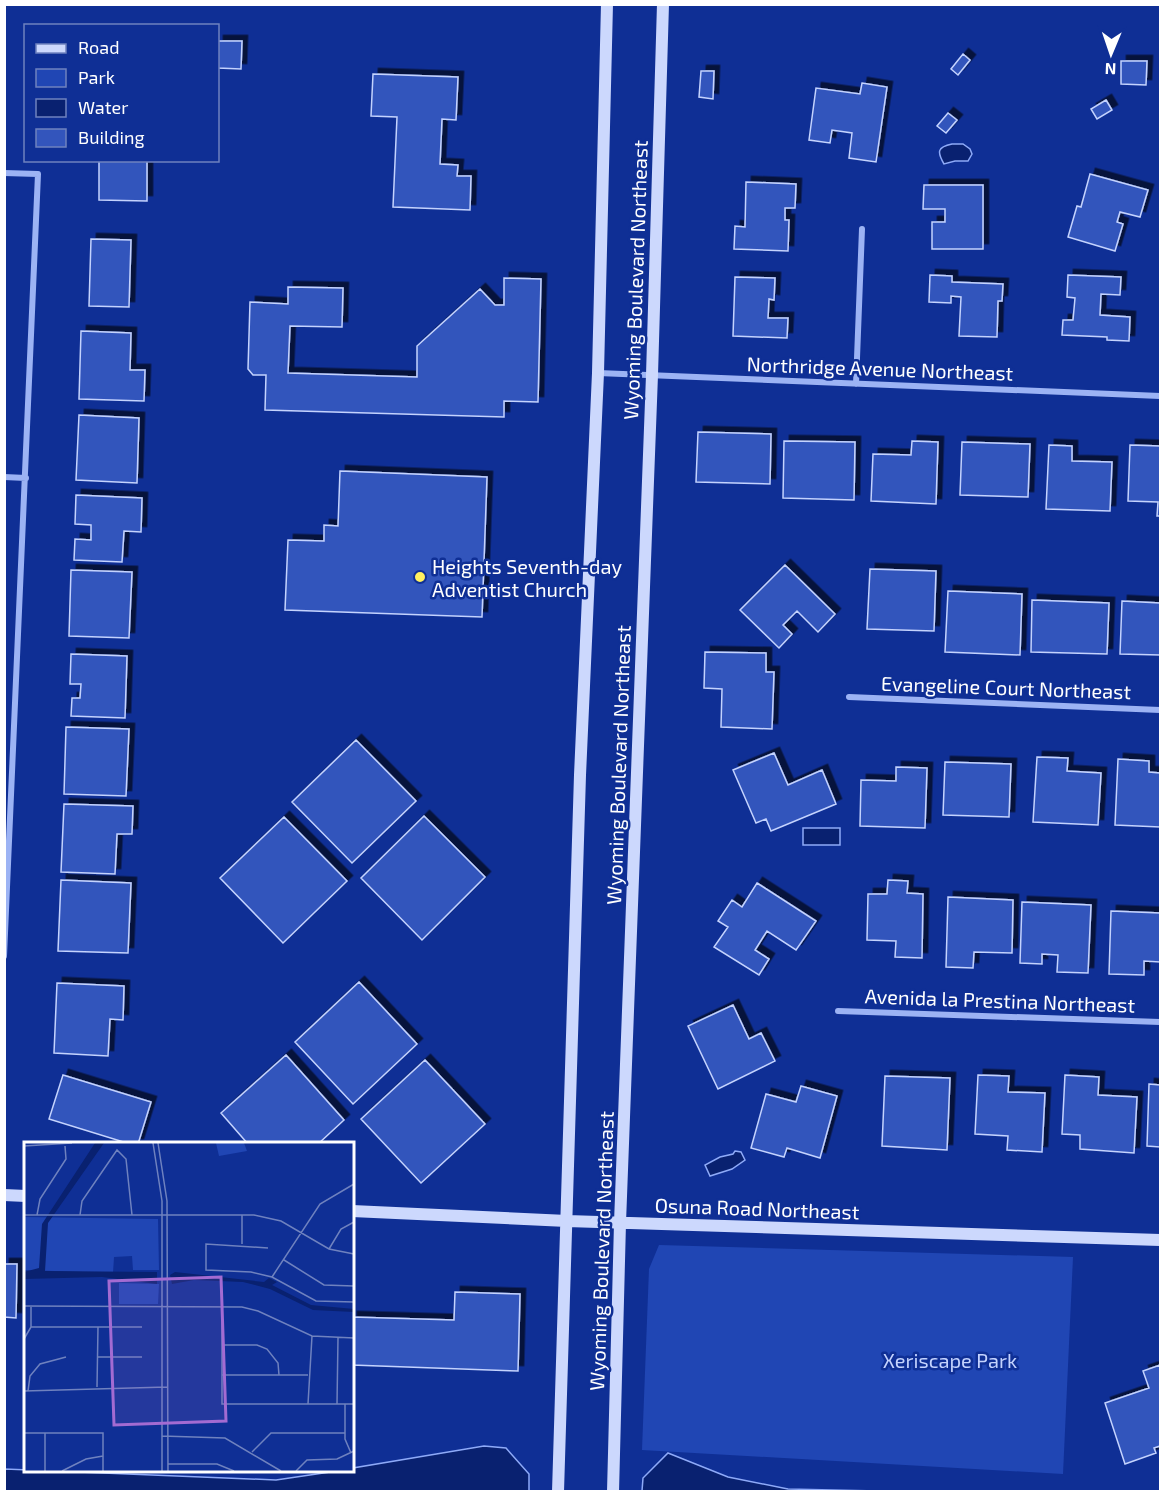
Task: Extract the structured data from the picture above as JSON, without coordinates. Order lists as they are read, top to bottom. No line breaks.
{"streets":{"main road":["Wyoming Boulevard Northeast","Osuna Road Northeast"],"street":["Northridge Avenue Northeast","Evangeline Court Northeast","Avenida la Prestina Northeast"]},"crossings":[["Wyoming Boulevard Northeast","Northridge Avenue Northeast"],["Wyoming Boulevard Northeast","Osuna Road Northeast"]],"parks":["Xeriscape Park"],"places":["Heights Seventh-day Adventist Church"],"legend":["Road","Park","Water","Building"],"north":"bottom"}
